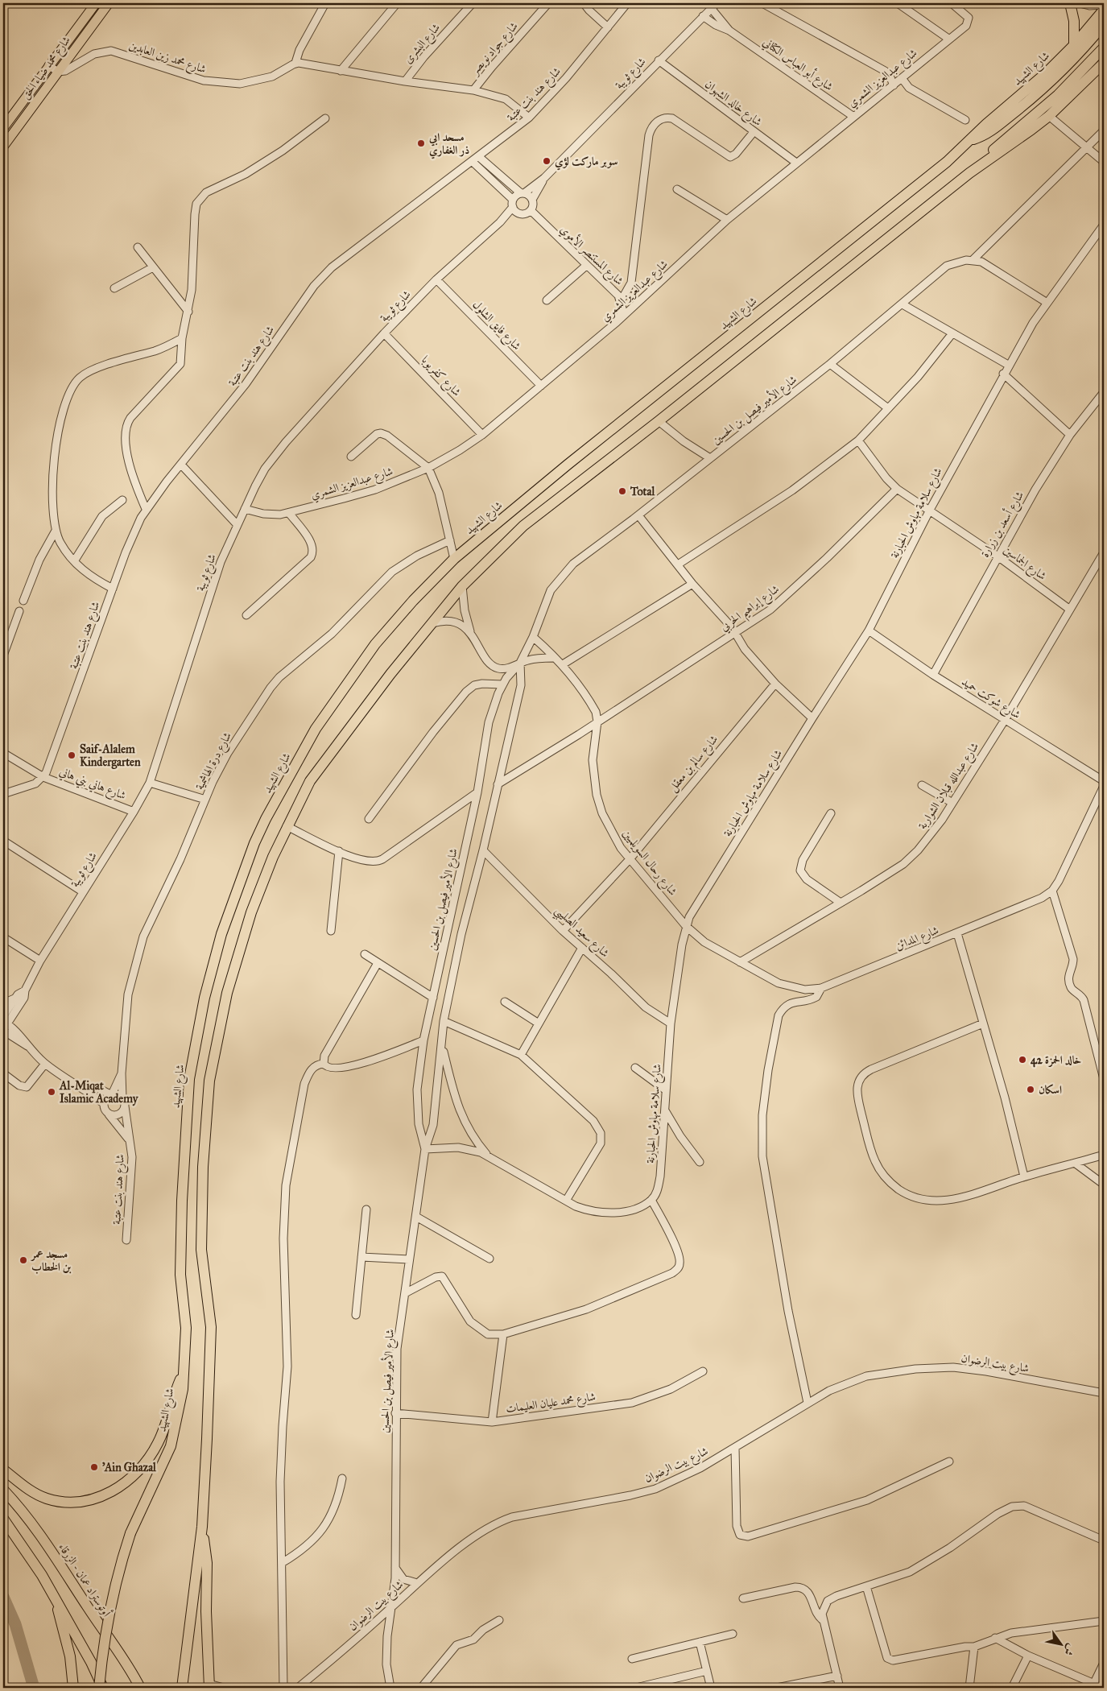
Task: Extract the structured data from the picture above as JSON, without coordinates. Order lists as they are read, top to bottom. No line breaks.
{"streets":{"highway":["شارع الشهيد","أوتوستراد عمان - الزرقاء"],"main road":["شارع محمد ضياء الحق"],"street":["شارع البشرى","شارع جواد نويصر","شارع محمد زين العابدين","شارع أبو العباس الكتاني","شارع ثويبة","شارع عبدالعزيز الشمري","شارع هند بنت عتبة","شارع خالد الشهوان","شارع المستنصر الأموي","شارع فايق الشلول","شارع كفريوبا","شارع الأمير فيصل بن الحسين","شارع سلامة مهاوش الحبارنة","شارع أسعد بن زرارة","شارع الجماسين","شارع إبراهيم الحربي","شارع شوكت حميد","شارع درة الهاشمية","شارع سالم بن معقل","شارع هاني بني هاني","شارع عبدالله قبلان الشواربة","شارع رحال السويلميين","شارع سعيد الصليبي","شارع المدائن","شارع بيت الرضوان","شارع محمد عليان العليمات"]},"crossings":[["شارع محمد زين العابدين","شارع محمد ضياء الحق"],["شارع أبو العباس الكتاني","شارع ثويبة"],["شارع أبو العباس الكتاني","شارع عبدالعزيز الشمري"],["شارع ثويبة","شارع عبدالعزيز الشمري"],["شارع ثويبة","شارع خالد الشهوان"],["شارع ثويبة","شارع المستنصر الأموي"],["شارع ثويبة","شارع فايق الشلول"],["شارع ثويبة","شارع كفريوبا"],["شارع ثويبة","شارع هاني بني هاني"],["شارع عبدالعزيز الشمري","شارع خالد الشهوان"],["شارع عبدالعزيز الشمري","شارع المستنصر الأموي"],["شارع عبدالعزيز الشمري","شارع فايق الشلول"],["شارع عبدالعزيز الشمري","شارع كفريوبا"],["شارع هند بنت عتبة","شارع درة الهاشمية"],["شارع هند بنت عتبة","شارع هاني بني هاني"],["شارع الأمير فيصل بن الحسين","شارع إبراهيم الحربي"],["شارع الأمير فيصل بن الحسين","شارع رحال السويلميين"],["شارع الأمير فيصل بن الحسين","شارع سعيد الصليبي"],["شارع الأمير فيصل بن الحسين","شارع بيت الرضوان"],["شارع الأمير فيصل بن الحسين","شارع محمد عليان العليمات"],["شارع سلامة مهاوش الحبارنة","شارع الجماسين"],["شارع سلامة مهاوش الحبارنة","شارع شوكت حميد"],["شارع سلامة مهاوش الحبارنة","شارع رحال السويلميين"],["شارع سلامة مهاوش الحبارنة","شارع سعيد الصليبي"],["شارع سلامة مهاوش الحبارنة","شارع المدائن"],["شارع أسعد بن زرارة","شارع الجماسين"],["شارع أسعد بن زرارة","شارع شوكت حميد"],["شارع الجماسين","شارع إبراهيم الحربي"],["شارع الجماسين","شارع عبدالله قبلان الشواربة"],["شارع إبراهيم الحربي","شارع رحال السويلميين"],["شارع شوكت حميد","شارع عبدالله قبلان الشواربة"],["شارع سالم بن معقل","شارع رحال السويلميين"],["شارع سالم بن معقل","شارع سعيد الصليبي"],["شارع عبدالله قبلان الشواربة","شارع المدائن"],["شارع رحال السويلميين","شارع المدائن"]],"places":["مسحد ابي ذر الغفاري","سوبر ماركت لؤي","Total","Saif-Alalem Kindergarten","خالد الحمزة 42","اسكان","Al-Miqat Islamic Academy","مسجد عمر بن الخطاب","'Ain Ghazal"],"north":"bottom right"}
